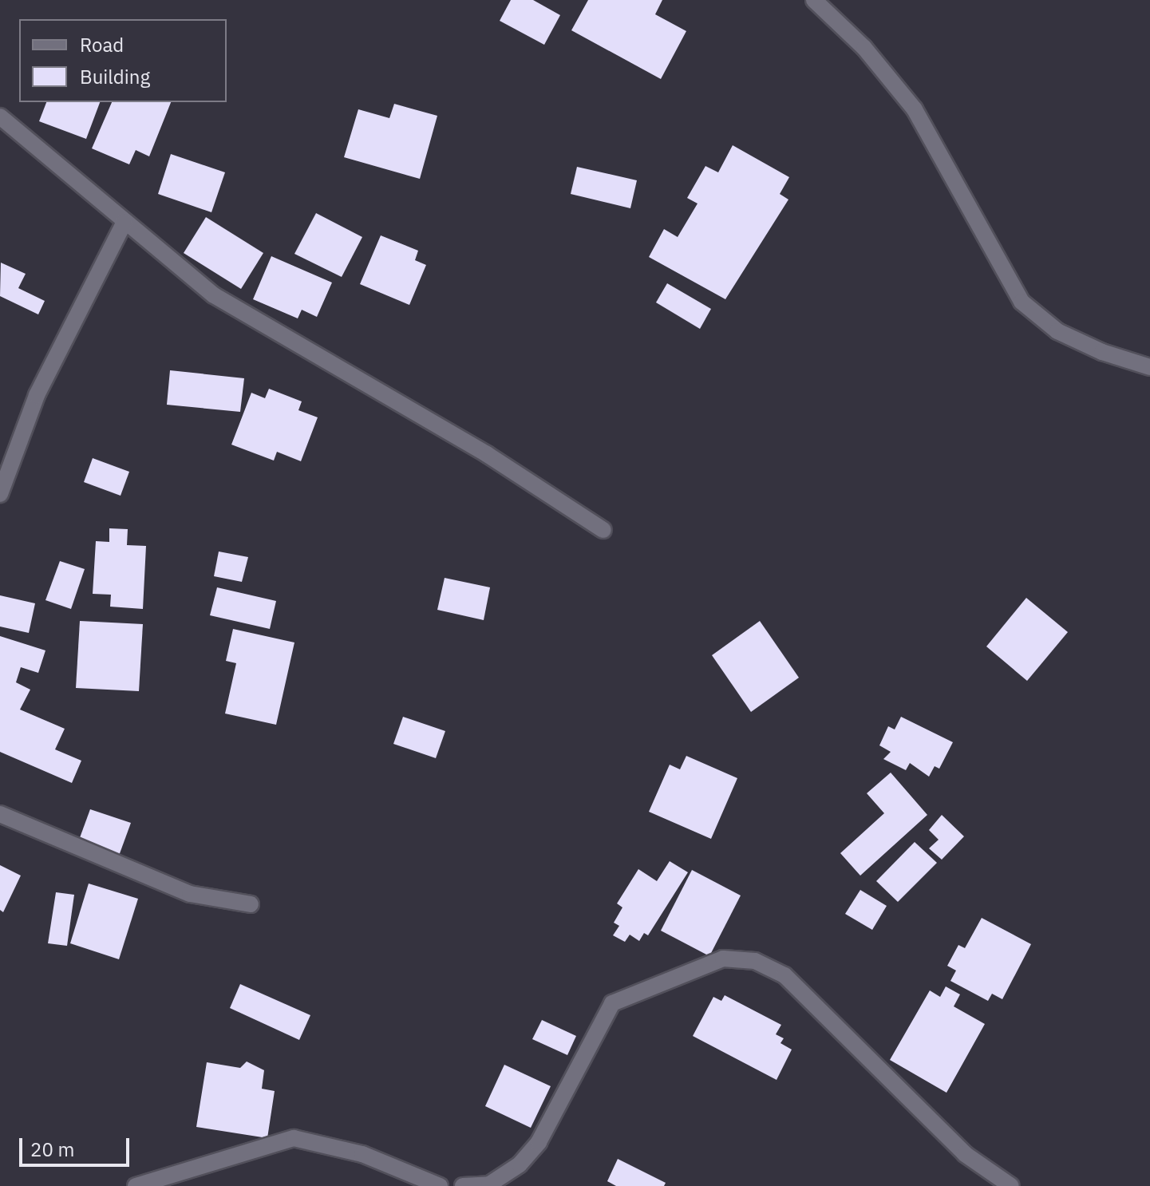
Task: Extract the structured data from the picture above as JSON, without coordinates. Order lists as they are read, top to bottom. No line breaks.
{"legend":["Road","Building"],"scale_bar":"20 m"}
